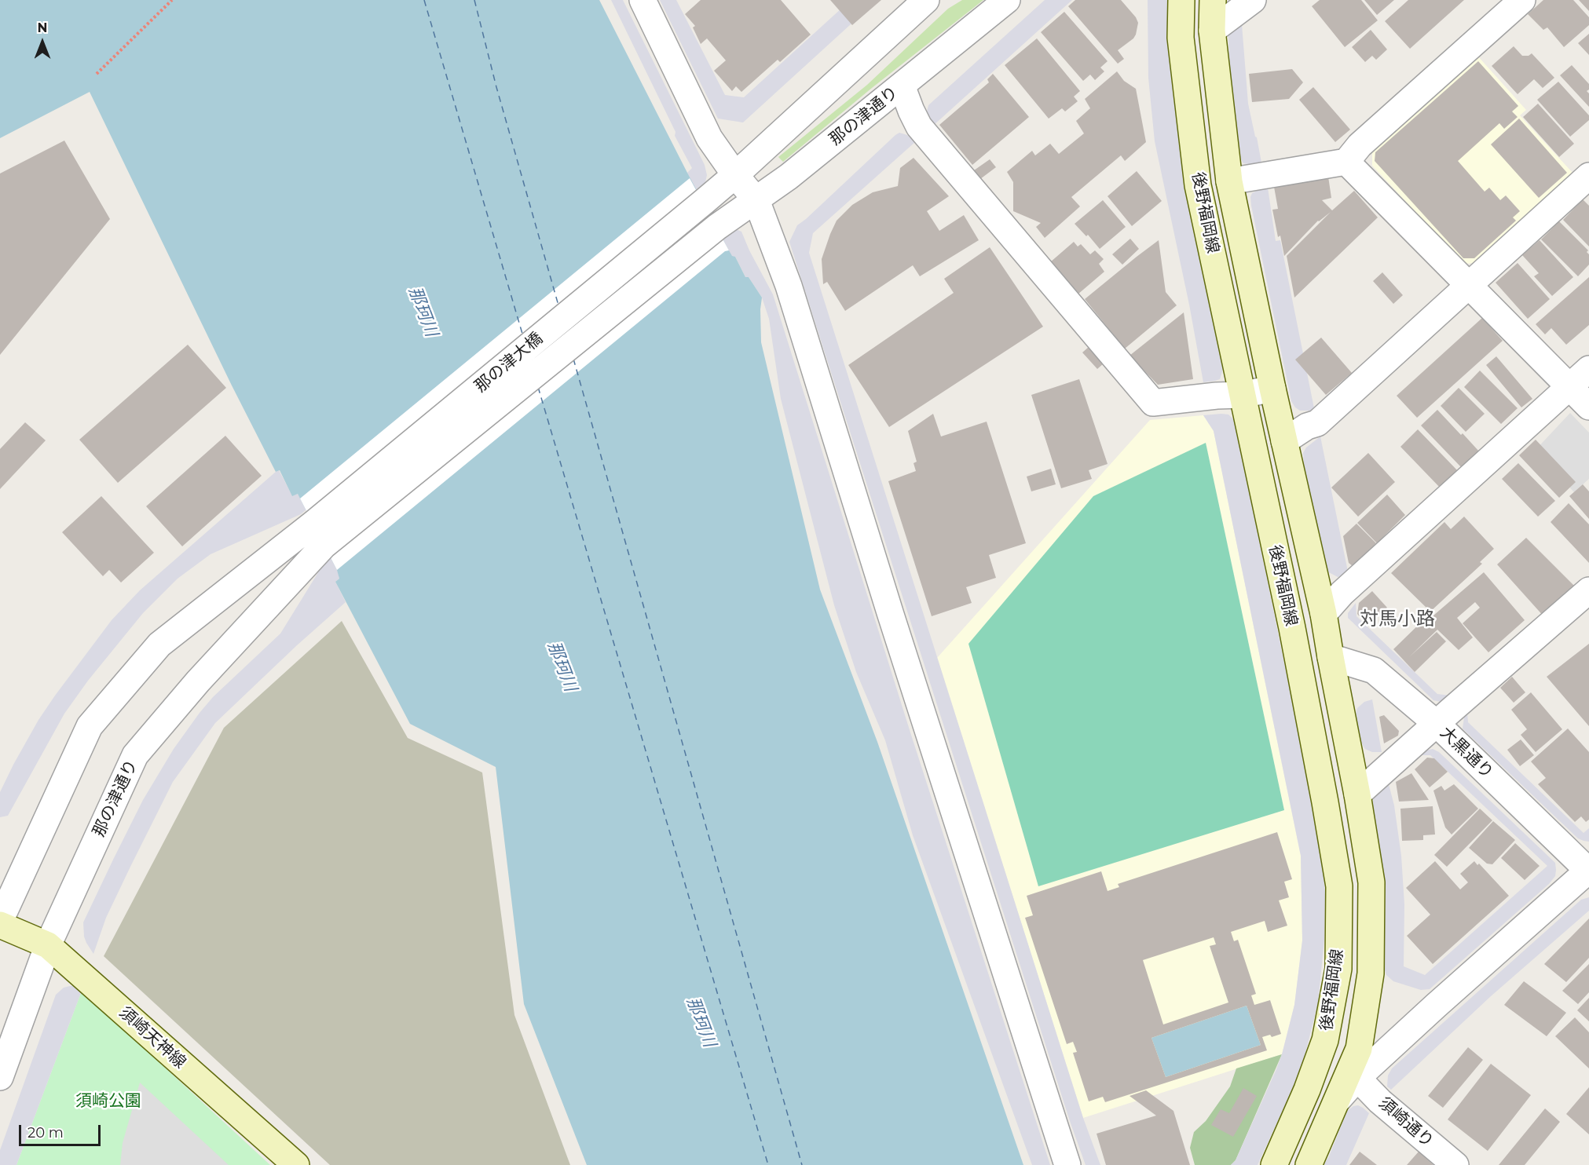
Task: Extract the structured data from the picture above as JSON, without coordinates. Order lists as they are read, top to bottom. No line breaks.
{"streets":{"main road":["後野福岡線","須崎天神線"],"street":["那の津通り","那の津大橋","大黒通り","須崎通り"]},"crossings":[["那の津通り","那の津大橋"],["那の津通り","須崎天神線"],["後野福岡線","大黒通り"]],"districts":["対馬小路"],"water":["那珂川"],"parks":["須崎公園"],"scale_bar":"20 m","north":"top"}
